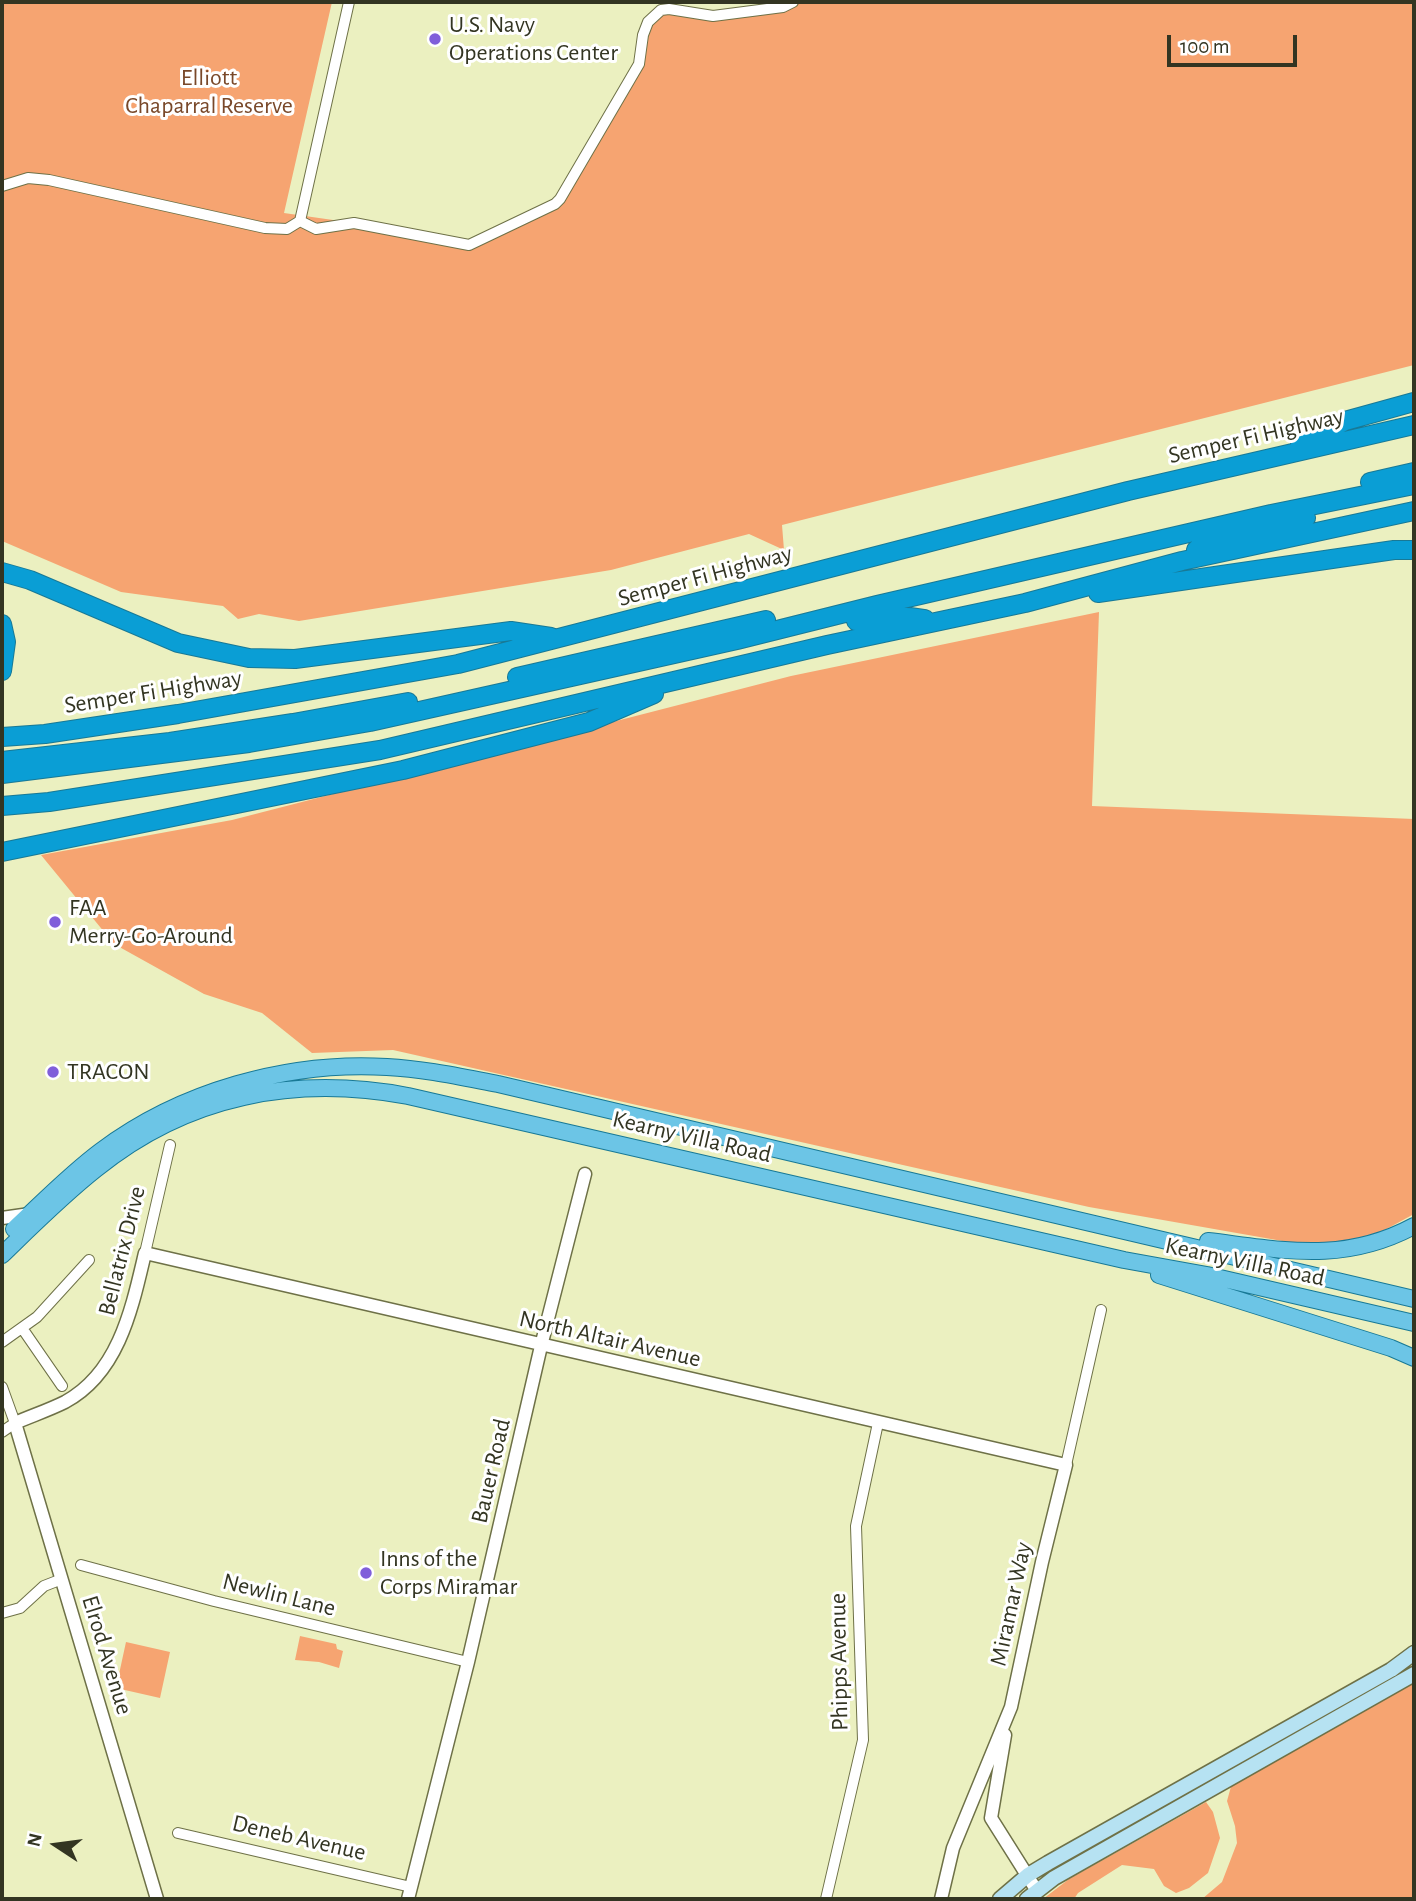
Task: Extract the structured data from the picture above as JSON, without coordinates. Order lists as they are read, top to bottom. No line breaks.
{"streets":{"highway":["Semper Fi Highway"],"main road":["Kearny Villa Road"],"street":["Bellatrix Drive","North Altair Avenue","Bauer Road","Newlin Lane","Miramar Way","Elrod Avenue","Phipps Avenue","Deneb Avenue"]},"crossings":[["Bellatrix Drive","North Altair Avenue"],["Bellatrix Drive","Elrod Avenue"],["North Altair Avenue","Bauer Road"],["North Altair Avenue","Miramar Way"],["North Altair Avenue","Phipps Avenue"],["Bauer Road","Newlin Lane"],["Bauer Road","Deneb Avenue"]],"parks":["Elliott Chaparral Reserve"],"places":["U.S. Navy Operations Center","FAA Merry-Go-Around","TRACON","Inns of the Corps Miramar"],"scale_bar":"100 m","north":"left"}
